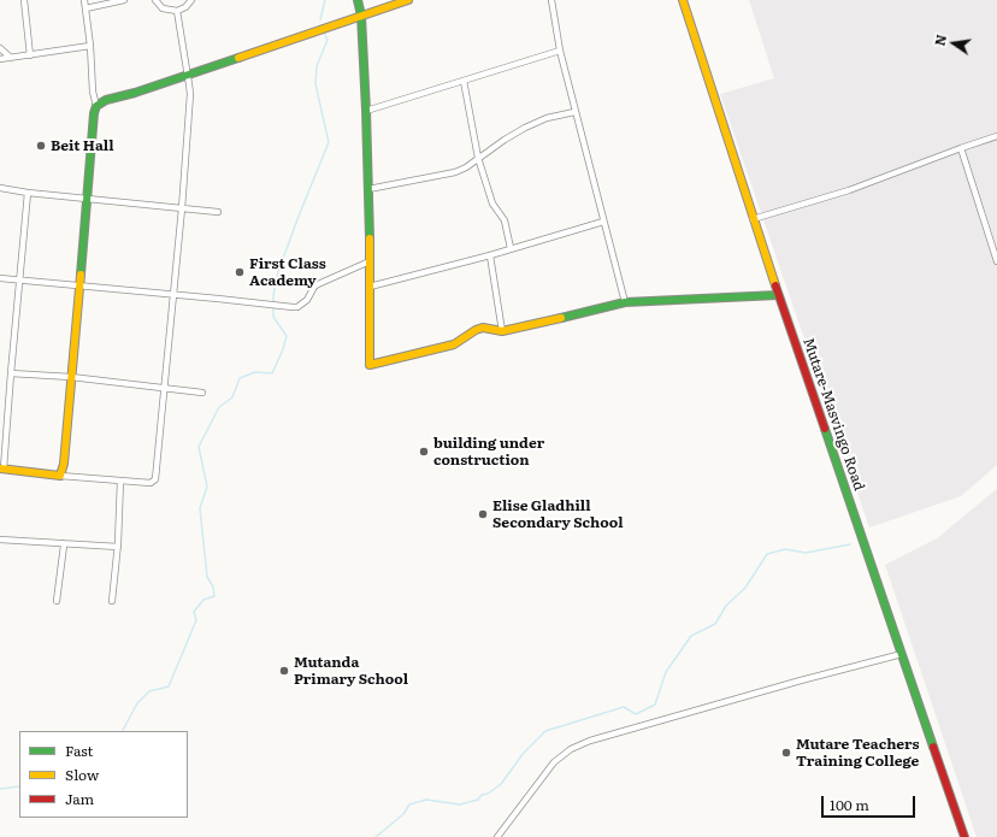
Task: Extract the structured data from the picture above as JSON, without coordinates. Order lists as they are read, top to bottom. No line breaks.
{"streets":{"main road":["Mutare-Masvingo Road"]},"places":["Beit Hall","First Class Academy","building under construction","Elise Gladhill Secondary School","Mutanda Primary School","Mutare Teachers Training College"],"legend":["Fast","Slow","Jam"],"scale_bar":"100 m","north":"left"}
